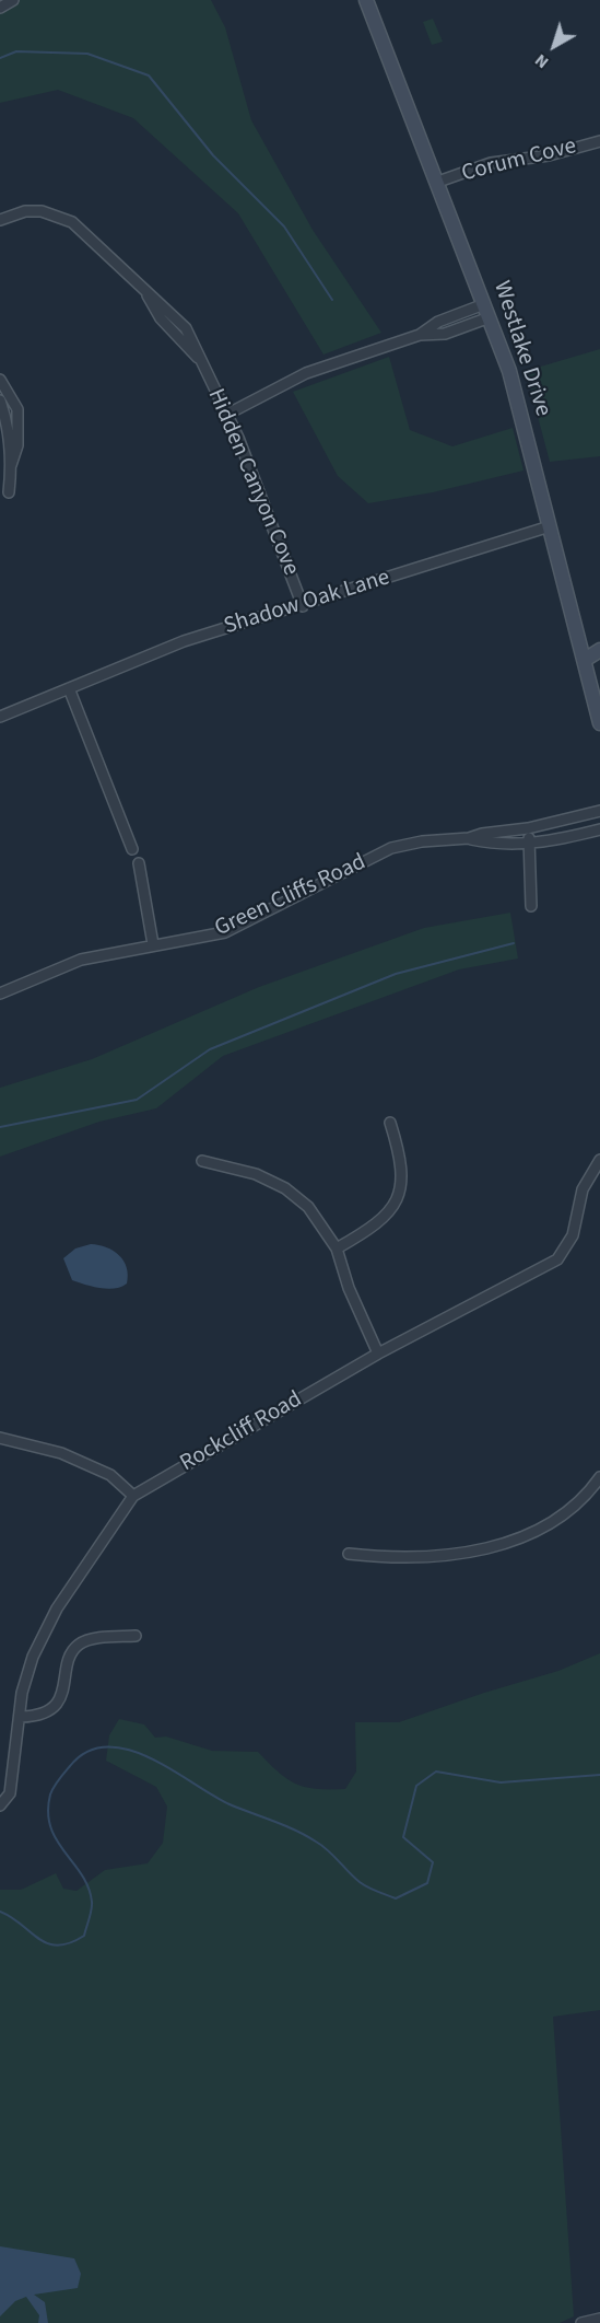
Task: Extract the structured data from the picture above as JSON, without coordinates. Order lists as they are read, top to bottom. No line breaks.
{"streets":{"street":["Corum Cove","Westlake Drive","Hidden Canyon Cove","Shadow Oak Lane","Green Cliffs Road","Rockcliff Road"]},"crossings":[["Corum Cove","Westlake Drive"],["Westlake Drive","Shadow Oak Lane"],["Hidden Canyon Cove","Shadow Oak Lane"]],"north":"bottom left"}
